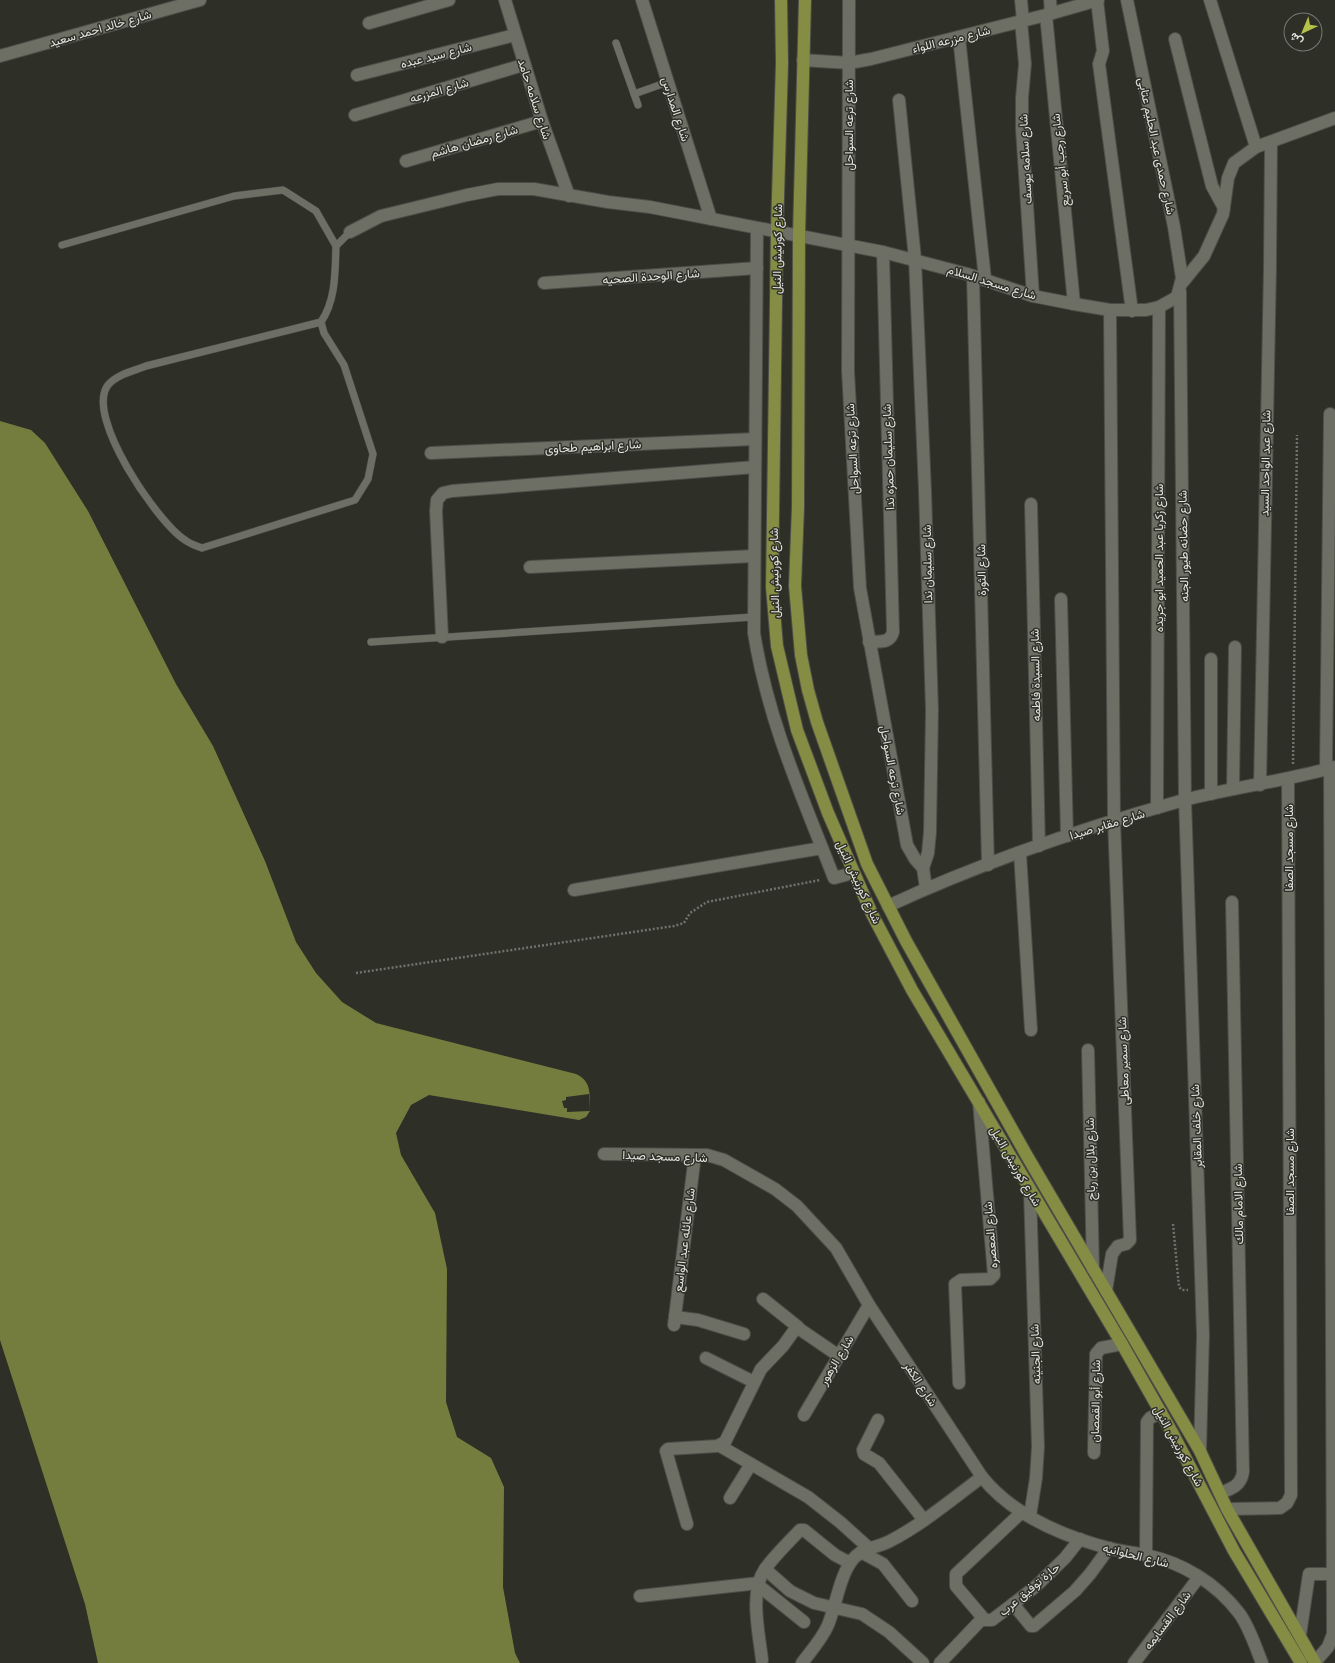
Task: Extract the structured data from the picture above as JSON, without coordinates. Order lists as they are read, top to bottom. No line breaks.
{"streets":{"main road":["شارع كورنيش النيل"],"street":["شارع خالد احمد سعيد","شارع مزرعه اللواء","شارع سيد عبده","شارع المزرعه","شارع سلامه حامد","شارع المدارس","شارع ترعه السواحل","شارع رمضان هاشم","شارع حمدى عبد الحليم عتابى","شارع سلامه يوسف","شارع رجب أبو سريع","شارع الوحدة الصحيه","شارع مسجد السلام","شارع ابراهيم طحاوى","شارع سليمان حمزه ندا","شارع عبد الواحد السيد","شارع حضانه طيور الجنه","شارع زكريا عبد الحميد ابو جريده","شارع سليمان ندا","شارع الثورة","شارع السيدة فاطمه","شارع مقابر صيدا","شارع مسجد الصفا","شارع سمير معاطى","شارع خلف المقابر","شارع مسجد صيدا","شارع بلال بن رباح","شارع الامام مالك","شارع المعصره","شارع عائله عبد الواسع","شارع الجنينه","شارع الزهور","شارع الكفر","شارع أبو القمصان","شارع الحلوانيه","حارة توفيق عرب","شارع القسايمه"]},"crossings":[["شارع مزرعه اللواء","شارع ترعه السواحل"],["شارع مزرعه اللواء","شارع سلامه يوسف"],["شارع مزرعه اللواء","شارع رجب أبو سريع"],["شارع مزرعه اللواء","شارع كورنيش النيل"],["شارع مزرعه اللواء","شارع الثورة"],["شارع سيد عبده","شارع سلامه حامد"],["شارع المزرعه","شارع سلامه حامد"],["شارع سلامه حامد","شارع رمضان هاشم"],["شارع سلامه حامد","شارع مسجد السلام"],["شارع المدارس","شارع مسجد السلام"],["شارع ترعه السواحل","شارع مسجد السلام"],["شارع ترعه السواحل","شارع سليمان حمزه ندا"],["شارع ترعه السواحل","شارع سليمان ندا"],["شارع ترعه السواحل","شارع مقابر صيدا"],["شارع حمدى عبد الحليم عتابى","شارع مسجد السلام"],["شارع حمدى عبد الحليم عتابى","شارع حضانه طيور الجنه"],["شارع سلامه يوسف","شارع مسجد السلام"],["شارع رجب أبو سريع","شارع مسجد السلام"],["شارع كورنيش النيل","شارع مسجد السلام"],["شارع كورنيش النيل","شارع مقابر صيدا"],["شارع كورنيش النيل","شارع مسجد الصفا"],["شارع كورنيش النيل","شارع سمير معاطى"],["شارع كورنيش النيل","شارع خلف المقابر"],["شارع كورنيش النيل","شارع بلال بن رباح"],["شارع كورنيش النيل","شارع الامام مالك"],["شارع كورنيش النيل","شارع المعصره"],["شارع كورنيش النيل","شارع الجنينه"],["شارع كورنيش النيل","شارع أبو القمصان"],["شارع مسجد السلام","شارع سليمان حمزه ندا"],["شارع مسجد السلام","شارع عبد الواحد السيد"],["شارع مسجد السلام","شارع حضانه طيور الجنه"],["شارع مسجد السلام","شارع زكريا عبد الحميد ابو جريده"],["شارع مسجد السلام","شارع سليمان ندا"],["شارع مسجد السلام","شارع الثورة"],["شارع عبد الواحد السيد","شارع مقابر صيدا"],["شارع حضانه طيور الجنه","شارع مقابر صيدا"],["شارع حضانه طيور الجنه","شارع خلف المقابر"],["شارع زكريا عبد الحميد ابو جريده","شارع مقابر صيدا"],["شارع الثورة","شارع مقابر صيدا"],["شارع السيدة فاطمه","شارع مقابر صيدا"],["شارع مقابر صيدا","شارع مسجد الصفا"],["شارع مقابر صيدا","شارع سمير معاطى"],["شارع مقابر صيدا","شارع خلف المقابر"],["شارع مسجد صيدا","شارع عائله عبد الواسع"],["شارع مسجد صيدا","شارع الكفر"],["شارع الجنينه","شارع الحلوانيه"],["شارع الزهور","شارع الكفر"],["شارع الكفر","شارع الحلوانيه"],["شارع الحلوانيه","حارة توفيق عرب"],["شارع الحلوانيه","شارع القسايمه"]],"north":"bottom left"}
